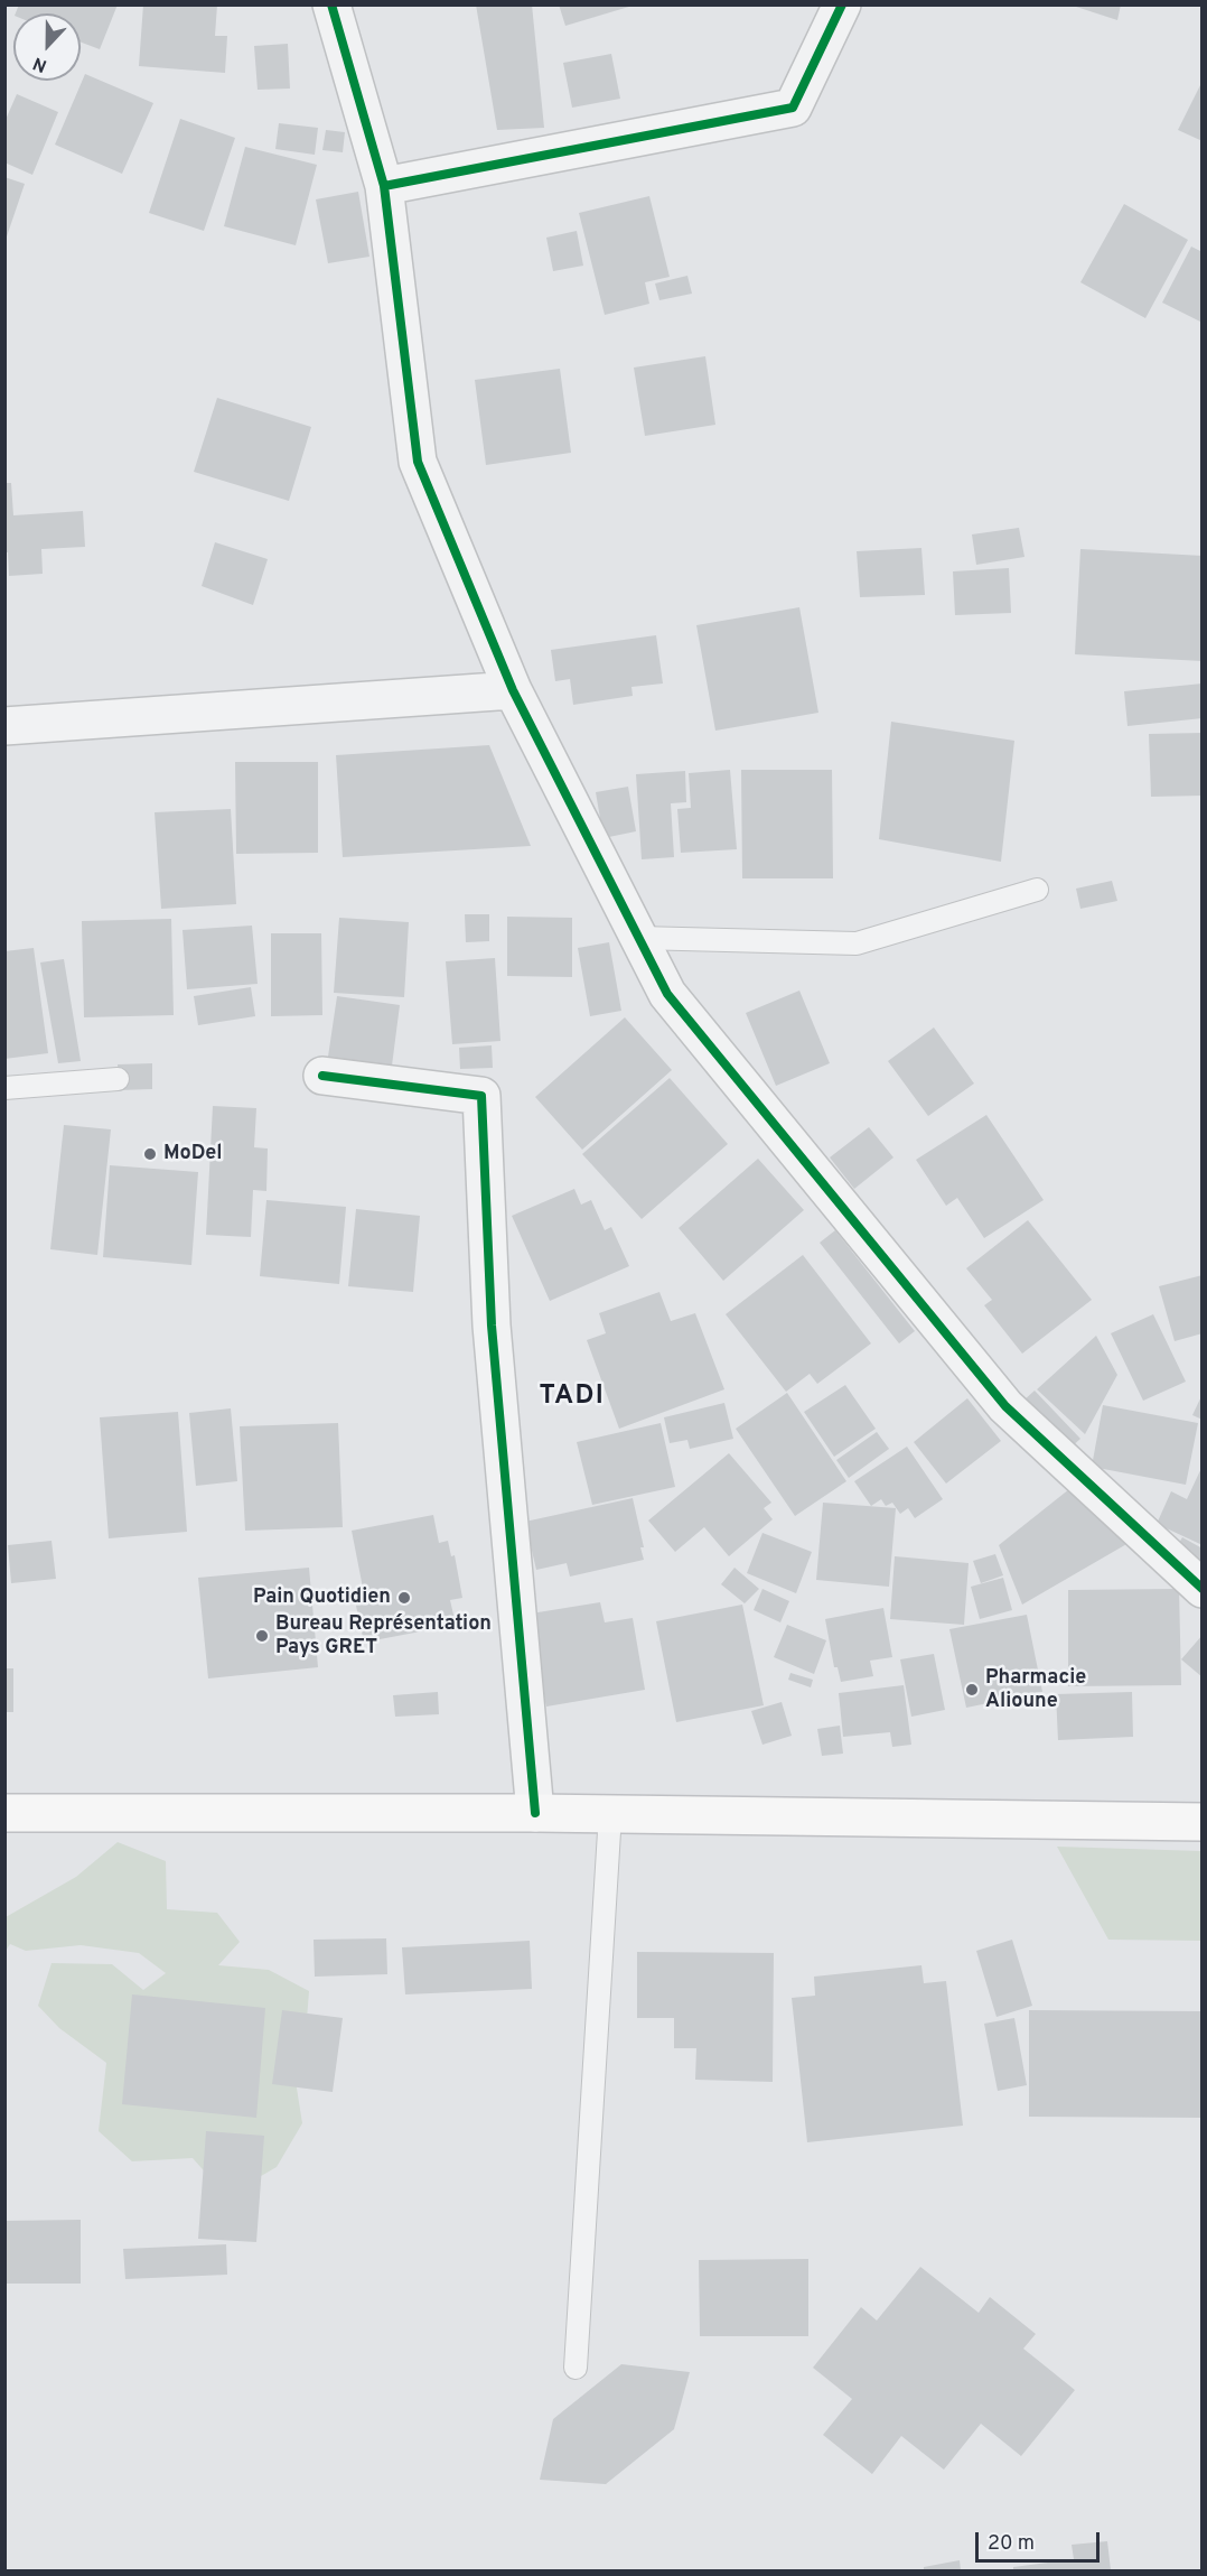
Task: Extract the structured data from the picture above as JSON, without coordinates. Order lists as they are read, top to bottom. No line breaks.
{"districts":["TADI"],"places":["MoDel","Pain Quotidien","Bureau Représentation Pays GRET","Pharmacie Alioune"],"scale_bar":"20 m","north":"bottom"}
